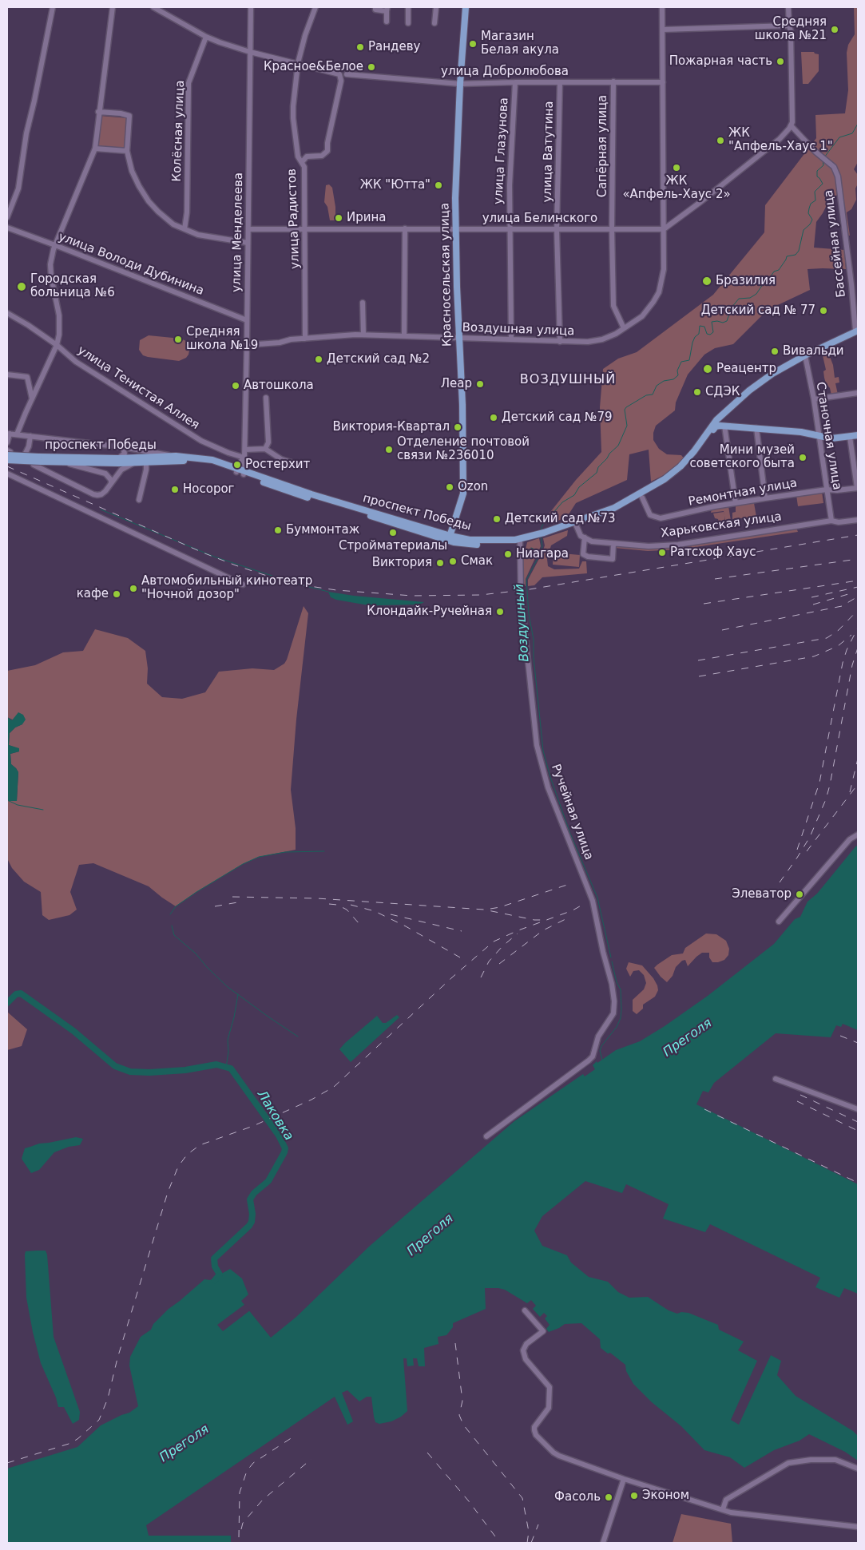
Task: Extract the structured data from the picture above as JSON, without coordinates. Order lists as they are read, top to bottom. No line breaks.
{"streets":{"main road":["Красносельская улица","проспект Победы"],"street":["улица Добролюбова","Колёсная улица","Сапёрная улица","улица Глазунова","улица Ватутина","улица Радистов","улица Белинского","улица Менделеева","Бассейная улица","улица Володи Дубинина","Воздушная улица","улица Тенистая Аллея","Станочная улица","Ремонтная улица","Харьковская улица","Ручейная улица"]},"crossings":[["улица Добролюбова","Сапёрная улица"],["улица Добролюбова","улица Глазунова"],["улица Добролюбова","улица Ватутина"],["улица Добролюбова","Красносельская улица"],["улица Добролюбова","Воздушная улица"],["Сапёрная улица","улица Белинского"],["Сапёрная улица","Воздушная улица"],["улица Глазунова","улица Белинского"],["улица Глазунова","Воздушная улица"],["улица Ватутина","улица Белинского"],["улица Ватутина","Воздушная улица"],["улица Радистов","улица Белинского"],["улица Радистов","Воздушная улица"],["улица Белинского","улица Менделеева"],["улица Белинского","Красносельская улица"],["улица Белинского","Воздушная улица"],["улица Менделеева","улица Володи Дубинина"],["улица Менделеева","Воздушная улица"],["улица Менделеева","улица Тенистая Аллея"],["улица Менделеева","проспект Победы"],["Бассейная улица","проспект Победы"],["Красносельская улица","Воздушная улица"],["Красносельская улица","проспект Победы"],["Станочная улица","проспект Победы"],["Станочная улица","Ремонтная улица"],["Станочная улица","Харьковская улица"],["проспект Победы","Ремонтная улица"],["проспект Победы","Ручейная улица"]],"districts":["ВОЗДУШНЫЙ"],"water":["Воздушный","Преголя","Лаковка"],"places":["Средняя школа №21","Магазин Белая акула","Рандеву","Пожарная часть","Красное&Белое","ЖК \"Апфель-Хаус 1\"","ЖК «Апфель-Хаус 2»","ЖК \"Ютта\"","Ирина","Бразилия","Городская больница №6","Детский сад № 77","Средняя школа №19","Вивальди","Детский сад №2","Реацентр","Леар","Автошкола","СДЭК","Детский сад №79","Виктория-Квартал","Отделение почтовой связи №236010","Мини музей советского быта","Ростерхит","Ozon","Носорог","Детский сад №73","Буммонтаж","Стройматериалы","Ратсхоф Хаус","Ниагара","Смак","Виктория","Автомобильный кинотеатр \"Ночной дозор\"","кафе","Клондайк-Ручейная","Элеватор","Эконом","Фасоль"]}
